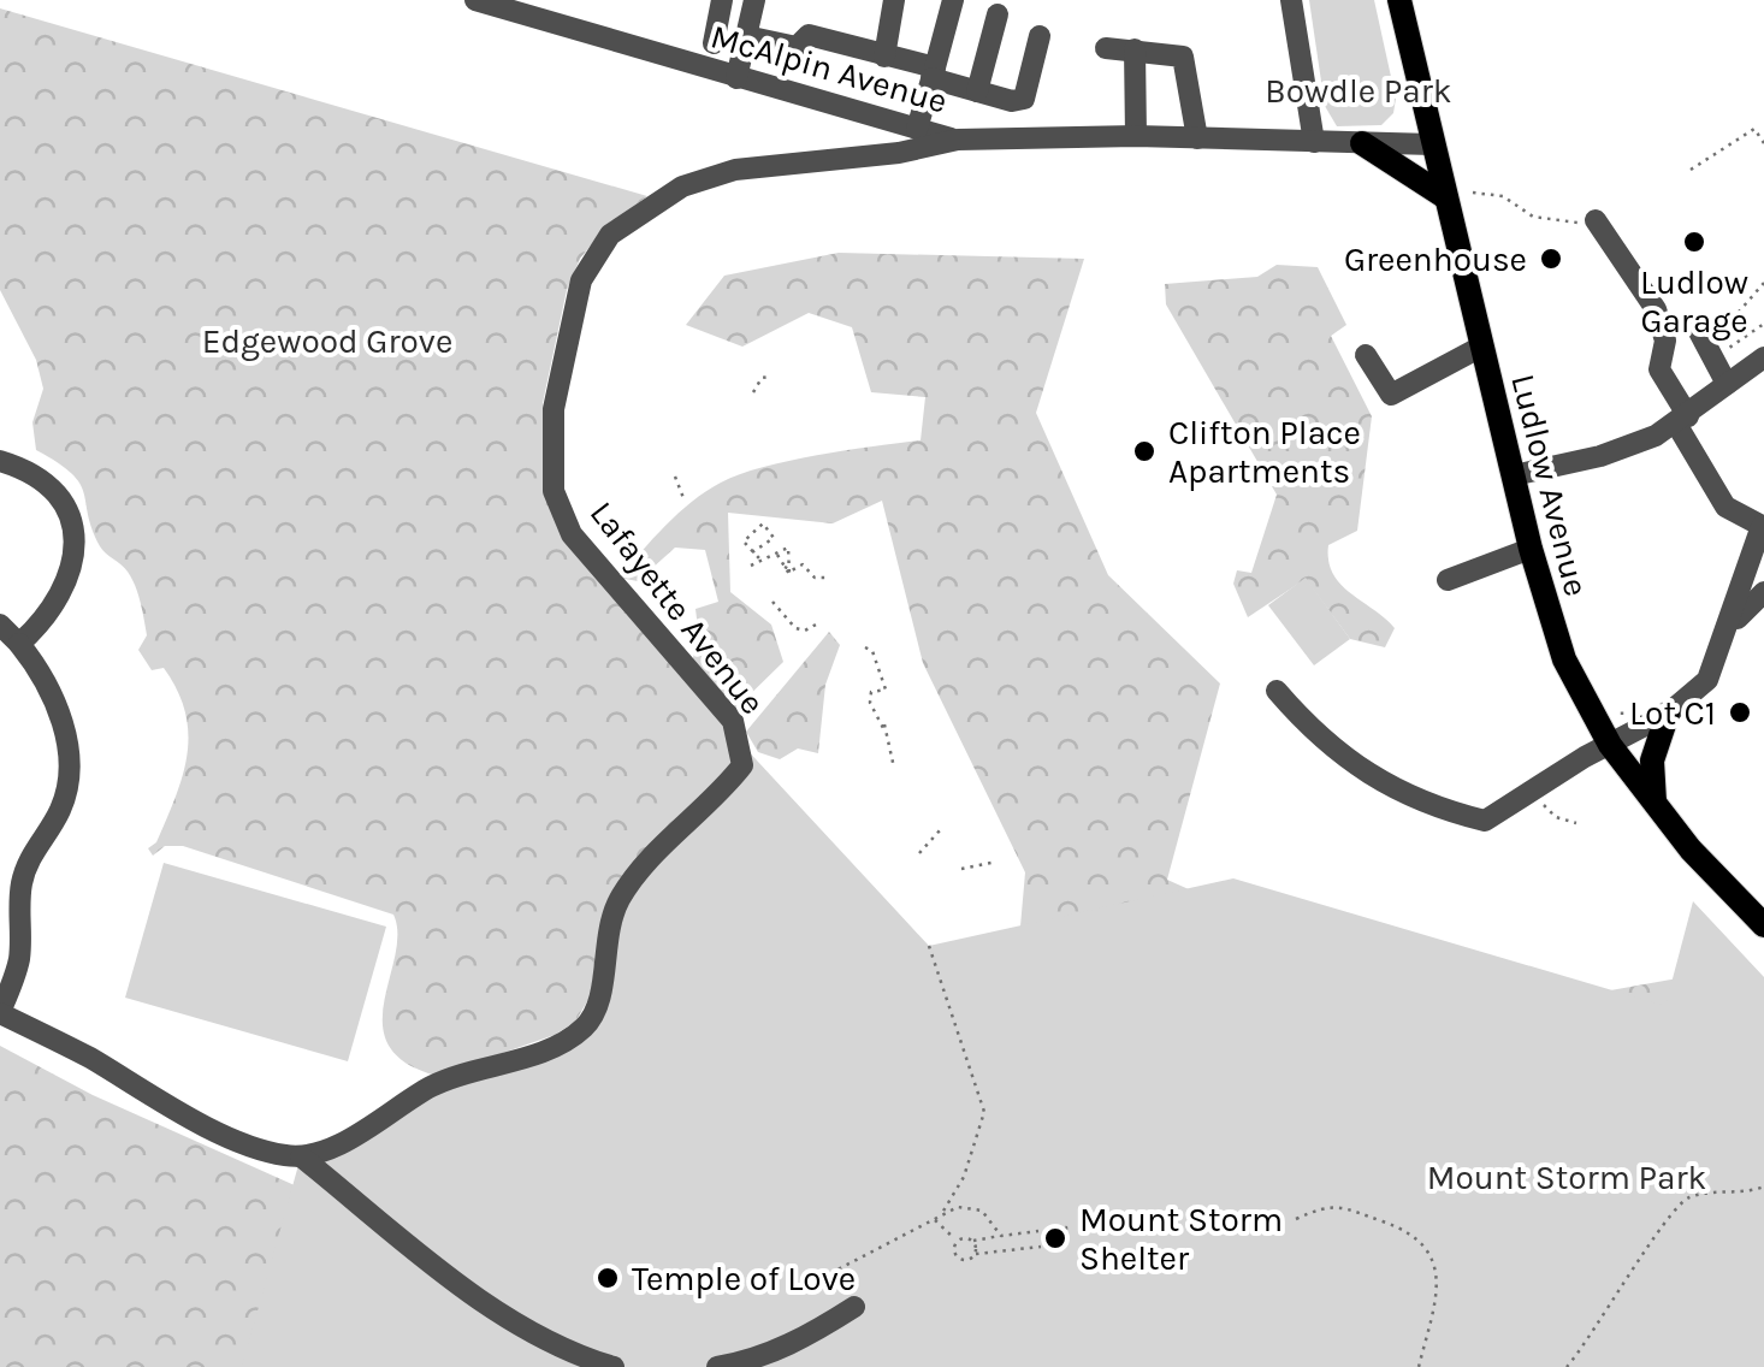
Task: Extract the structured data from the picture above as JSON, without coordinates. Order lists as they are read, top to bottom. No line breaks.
{"streets":{"main road":["Ludlow Avenue"],"street":["McAlpin Avenue","Lafayette Avenue"]},"crossings":[["McAlpin Avenue","Lafayette Avenue"],["Ludlow Avenue","Lafayette Avenue"]],"parks":["Bowdle Park","Edgewood Grove","Mount Storm Park"],"places":["Ludlow Garage","Greenhouse","Clifton Place Apartments","Lot C1","Mount Storm Shelter","Temple of Love"]}
